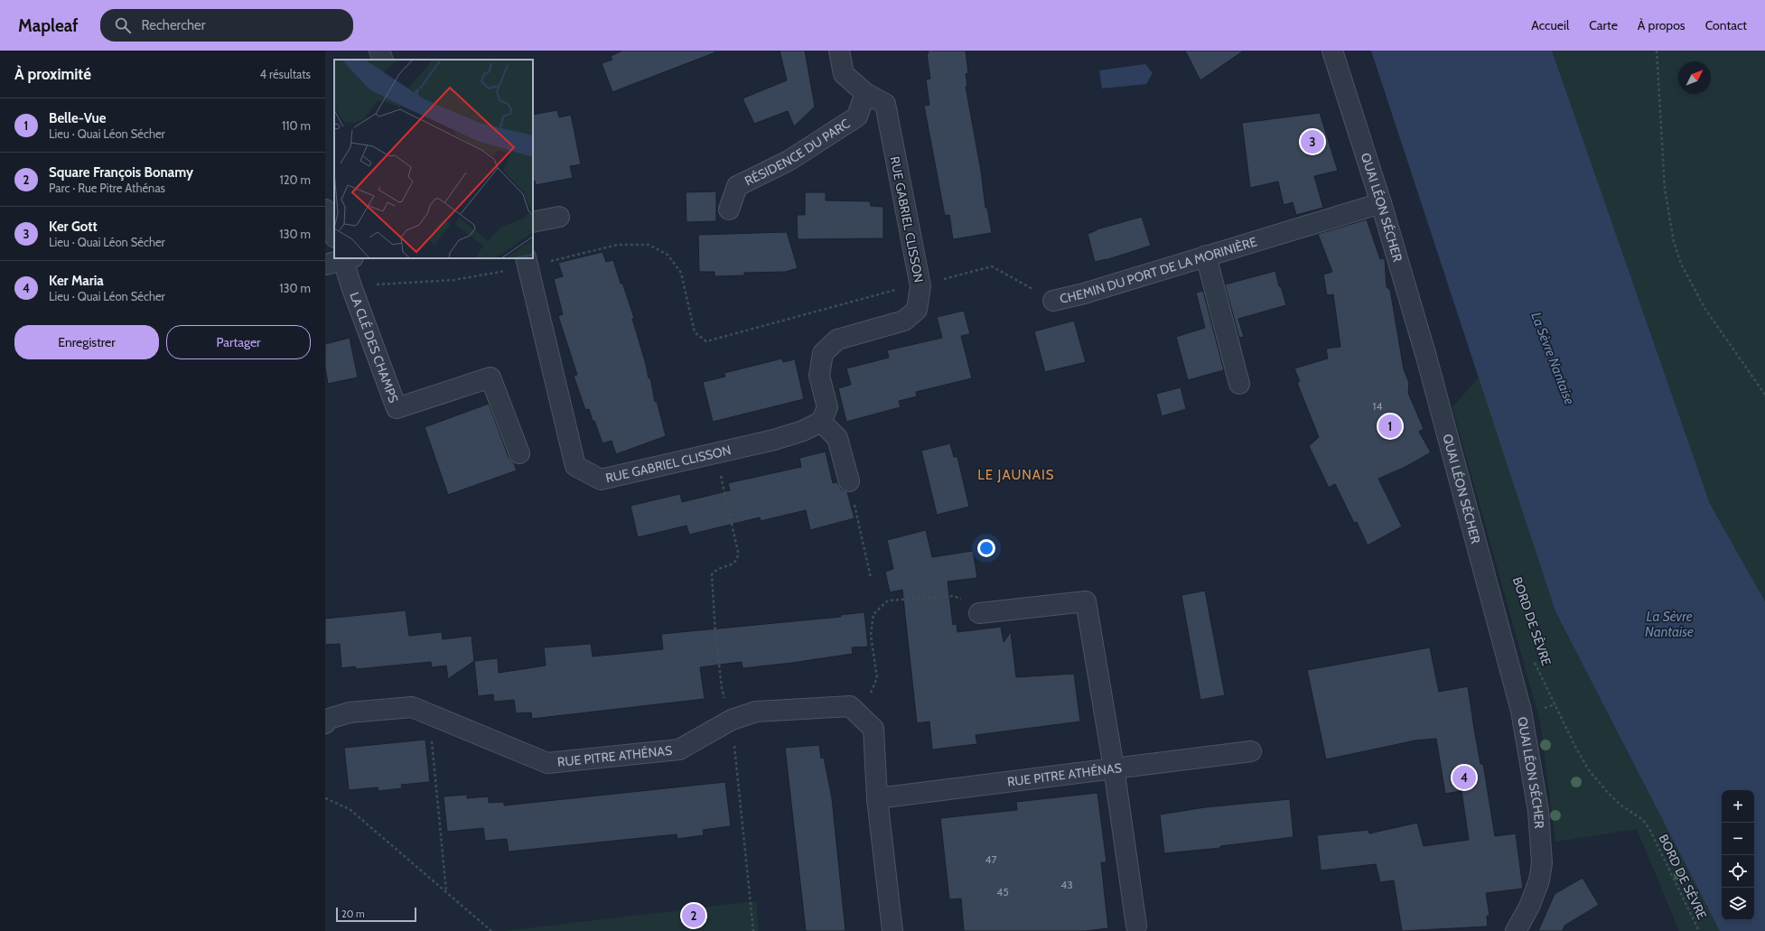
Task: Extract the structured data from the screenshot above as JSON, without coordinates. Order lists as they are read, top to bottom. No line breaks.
{"streets":{"street":["RÉSIDENCE DU PARC","QUAI LÉON SÉCHER","RUE GABRIEL CLISSON","CHEMIN DU PORT DE LA MORINIÈRE","LA CLÉ DES CHAMPS","RUE PITRE ATHÉNAS"],"path":["BORD DE SÈVRE"]},"crossings":[["RÉSIDENCE DU PARC","RUE GABRIEL CLISSON"],["QUAI LÉON SÉCHER","CHEMIN DU PORT DE LA MORINIÈRE"],["RUE GABRIEL CLISSON","CHEMIN DU PORT DE LA MORINIÈRE"]],"districts":["LE JAUNAIS"],"water":["La Sèvre Nantaise"],"house_numbers":["14","47","43","45"],"scale_bar":"20 m","north":"top right","page":{"header":"Mapleaf","search":"Rechercher","nav":["Accueil","Carte","À propos","Contact"],"heading":["À proximité","4 résultats"],"list":[{"mark":"1","name":"Belle-Vue","note":"Lieu · Quai Léon Sécher","value":"110 m"},{"mark":"2","name":"Square François Bonamy","note":"Parc · Rue Pitre Athénas","value":"120 m"},{"mark":"3","name":"Ker Gott","note":"Lieu · Quai Léon Sécher","value":"130 m"},{"mark":"4","name":"Ker Maria","note":"Lieu · Quai Léon Sécher","value":"130 m"}],"pins":["3","1","4","2"],"buttons":["Enregistrer","Partager"],"map_buttons":["+","−"],"scale":"20 m"}}
